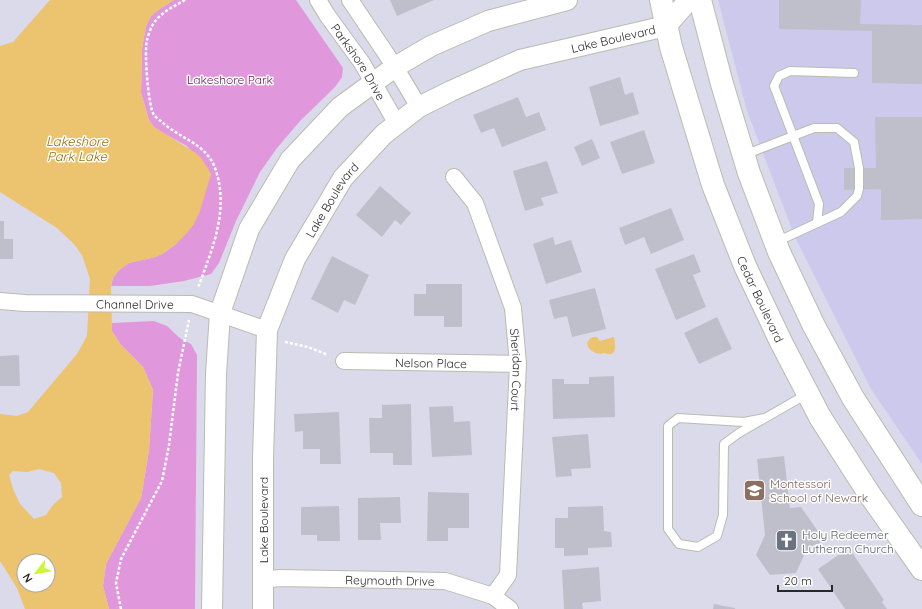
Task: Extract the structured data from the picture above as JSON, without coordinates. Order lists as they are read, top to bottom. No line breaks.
{"streets":{"main road":["Cedar Boulevard"],"street":["Lake Boulevard","Parkshore Drive","Channel Drive","Nelson Place","Sheridan Court","Reymouth Drive"]},"crossings":[["Lake Boulevard","Parkshore Drive"],["Lake Boulevard","Cedar Boulevard"],["Lake Boulevard","Channel Drive"],["Lake Boulevard","Reymouth Drive"],["Nelson Place","Sheridan Court"],["Sheridan Court","Reymouth Drive"]],"water":["Lakeshore Park Lake"],"parks":["Lakeshore Park"],"places":{"school or university":["Montessori School of Newark"],"church":["Holy Redeemer Lutheran Church"]},"scale_bar":"20 m","north":"bottom left"}
